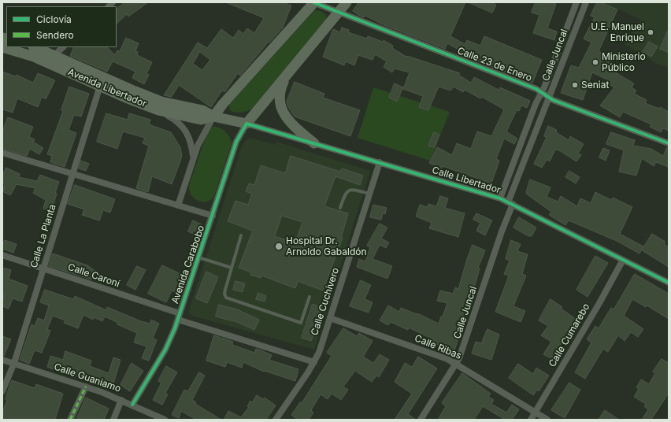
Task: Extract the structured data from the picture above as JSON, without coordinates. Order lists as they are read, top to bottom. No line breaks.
{"streets":{"highway":["Avenida Libertador","Avenida Carabobo"],"street":["Calle Juncal","Calle 23 de Enero","Calle Libertador","Calle La Planta","Calle Caroní","Calle Cuchivero","Calle Cumarebo","Calle Ribas","Calle Guaniamo"]},"crossings":[["Calle Juncal","Calle 23 de Enero"],["Calle Juncal","Calle Libertador"],["Calle Juncal","Calle Ribas"],["Calle 23 de Enero","Avenida Carabobo"],["Avenida Libertador","Calle Libertador"],["Avenida Libertador","Calle La Planta"],["Avenida Libertador","Avenida Carabobo"],["Calle Libertador","Avenida Carabobo"],["Calle Libertador","Calle Cuchivero"],["Calle Libertador","Calle Cumarebo"],["Calle La Planta","Calle Caroní"],["Calle La Planta","Calle Guaniamo"],["Avenida Carabobo","Calle Caroní"],["Avenida Carabobo","Calle Guaniamo"],["Calle Caroní","Calle Cuchivero"],["Calle Cuchivero","Calle Ribas"],["Calle Cumarebo","Calle Ribas"]],"places":["U.E. Manuel Enrique","Ministerio Público","Seniat","Hospital Dr. Arnoldo Gabaldón"],"legend":["Ciclovía","Sendero"]}
